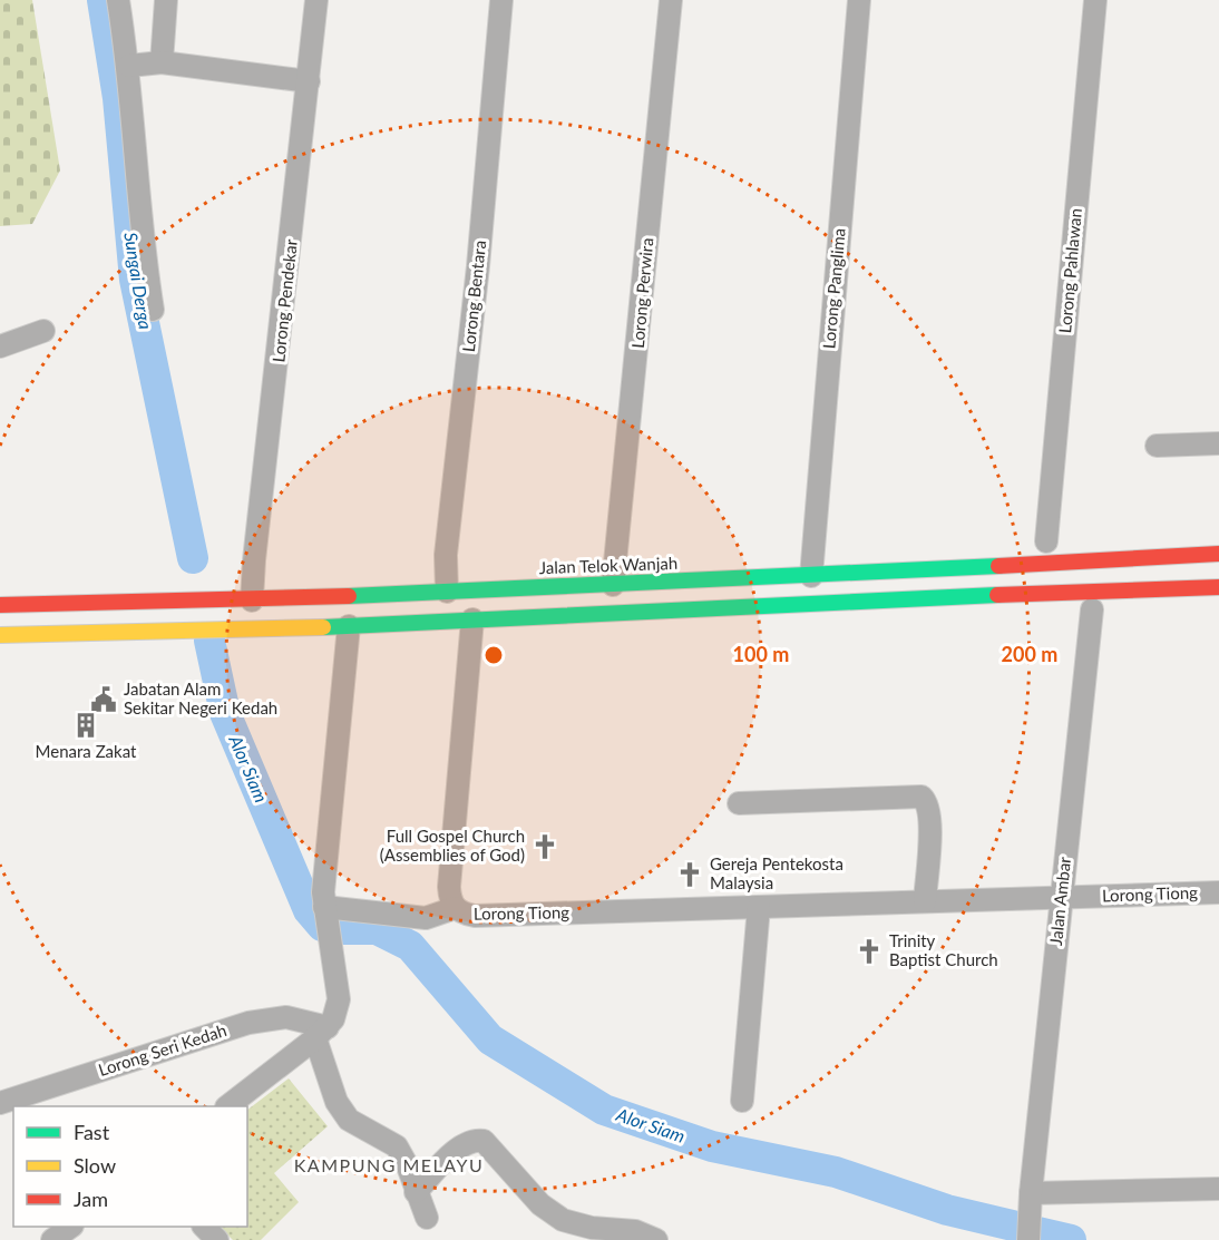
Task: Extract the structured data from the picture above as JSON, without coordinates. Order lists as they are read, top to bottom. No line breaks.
{"streets":{"main road":["Jalan Telok Wanjah"],"street":["Lorong Pahlawan","Lorong Panglima","Lorong Perwira","Lorong Bentara","Lorong Pendekar","Lorong Tiong","Jalan Ambar","Lorong Seri Kedah"]},"crossings":[["Lorong Panglima","Jalan Telok Wanjah"],["Lorong Perwira","Jalan Telok Wanjah"],["Lorong Bentara","Jalan Telok Wanjah"],["Lorong Pendekar","Jalan Telok Wanjah"],["Lorong Tiong","Jalan Ambar"]],"districts":["KAMPUNG MELAYU"],"water":["Sungai Derga","Alor Siam"],"places":{"public building":["Jabatan Alam Sekitar Negeri Kedah"],"building":["Menara Zakat"],"church":["Full Gospel Church (Assemblies of God)","Gereja Pentekosta Malaysia","Trinity Baptist Church"]},"legend":["Fast","Slow","Jam"],"rings":["100 m","200 m"]}
